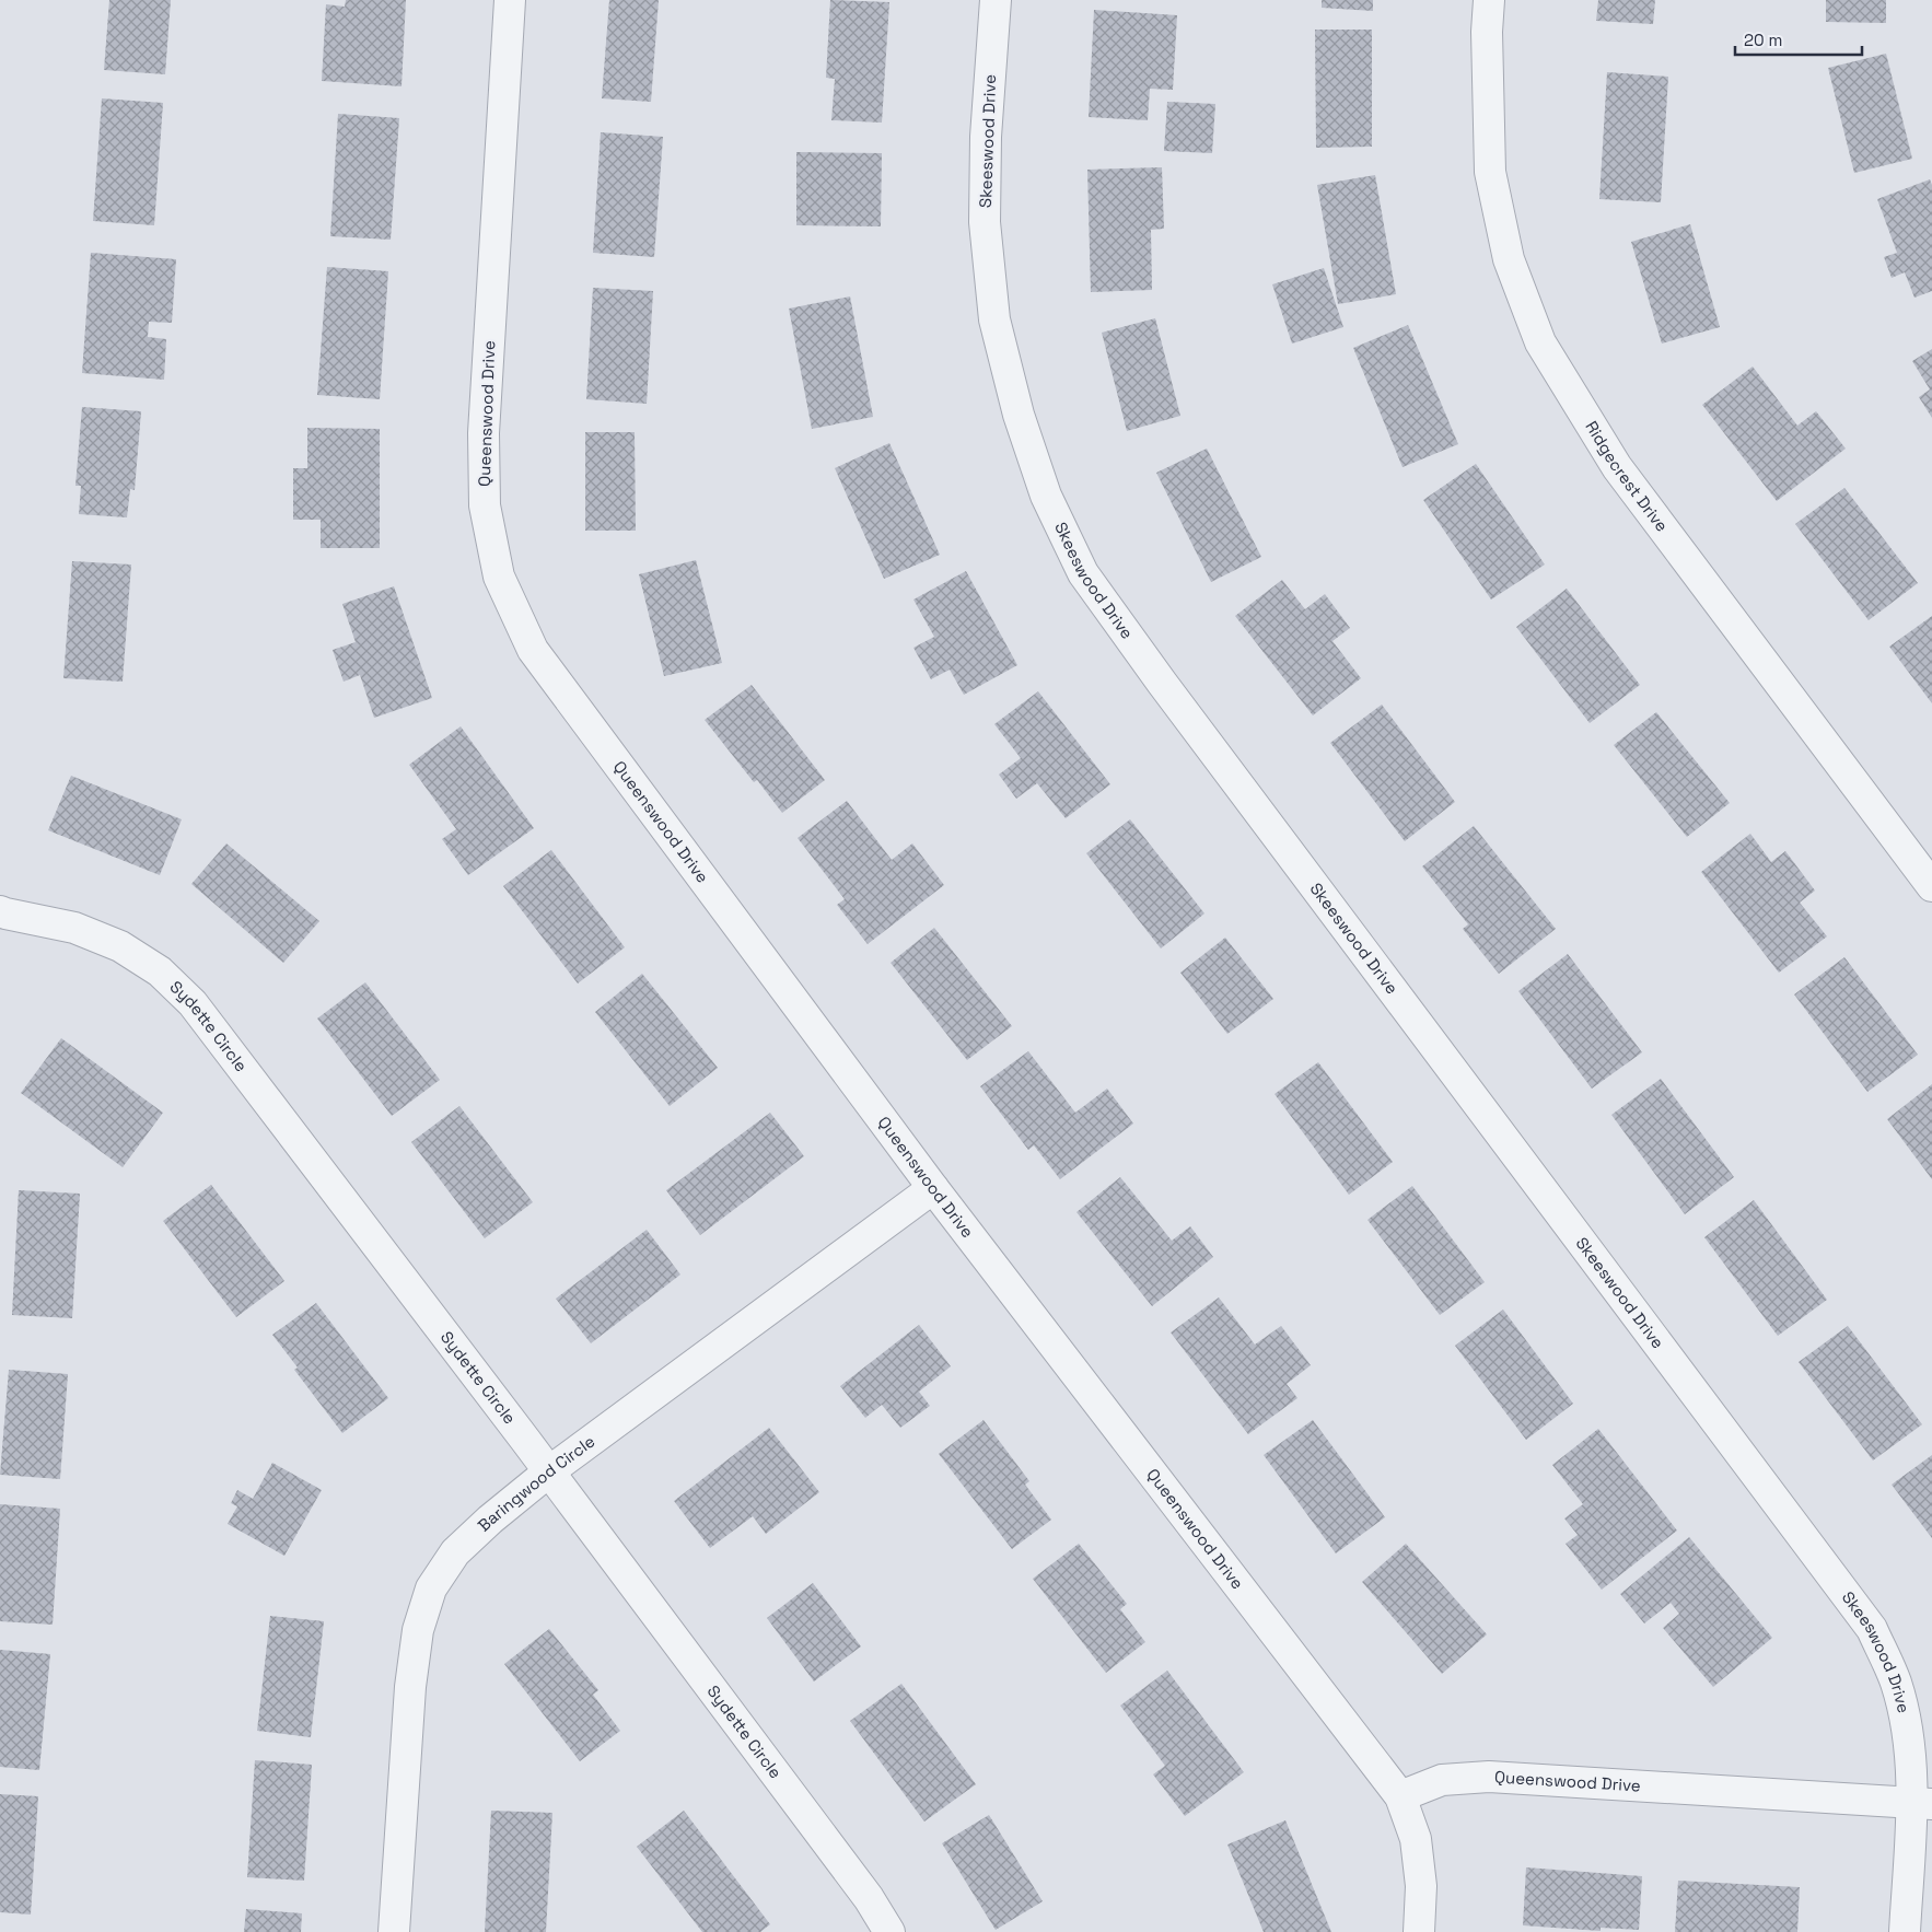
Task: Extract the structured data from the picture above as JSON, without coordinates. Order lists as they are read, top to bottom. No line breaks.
{"streets":{"street":["Skeeswood Drive","Queenswood Drive","Ridgecrest Drive","Sydette Circle","Baringwood Circle"]},"crossings":[["Skeeswood Drive","Queenswood Drive"],["Queenswood Drive","Baringwood Circle"],["Sydette Circle","Baringwood Circle"]],"scale_bar":"20 m"}
